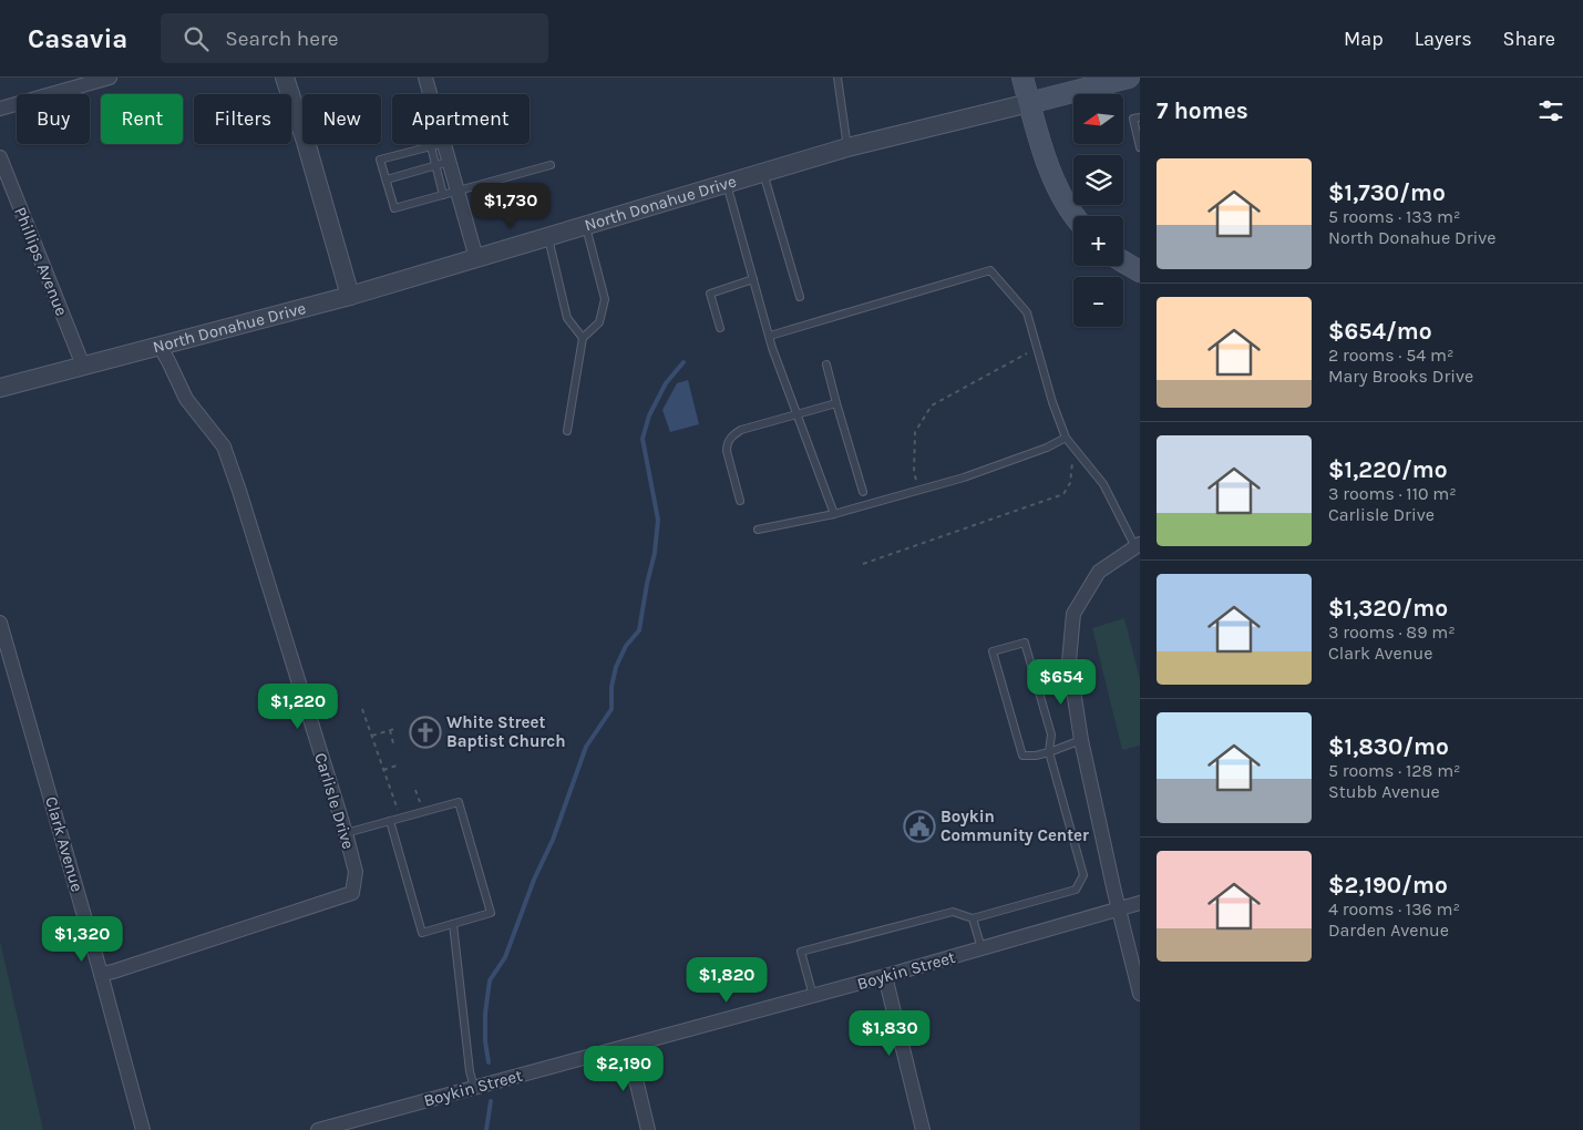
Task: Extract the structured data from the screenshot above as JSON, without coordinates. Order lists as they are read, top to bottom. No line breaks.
{"streets":{"main road":["North Donahue Drive"],"street":["Phillips Avenue","Carlisle Drive","Clark Avenue","Boykin Street"]},"crossings":[["North Donahue Drive","Phillips Avenue"],["North Donahue Drive","Carlisle Drive"],["Carlisle Drive","Clark Avenue"]],"places":{"church":["White Street Baptist Church"],"public building":["Boykin Community Center"]},"north":"left","page":{"header":"Casavia","search":"Search here","nav":["Map","Layers","Share"],"heading":"7 homes","map_buttons":["+","−"],"chip":["Buy","Rent","Filters","New","Apartment"],"list":[{"name":"$1,730/mo","note":"5 rooms · 133 m² · North Donahue Drive"},{"name":"$654/mo","note":"2 rooms · 54 m² · Mary Brooks Drive"},{"name":"$1,220/mo","note":"3 rooms · 110 m² · Carlisle Drive"},{"name":"$1,320/mo","note":"3 rooms · 89 m² · Clark Avenue"},{"name":"$1,830/mo","note":"5 rooms · 128 m² · Stubb Avenue"},{"name":"$2,190/mo","note":"4 rooms · 136 m² · Darden Avenue"}],"price":["$1,730","$654","$1,220","$1,320","$1,820","$1,830","$2,190"]}}
